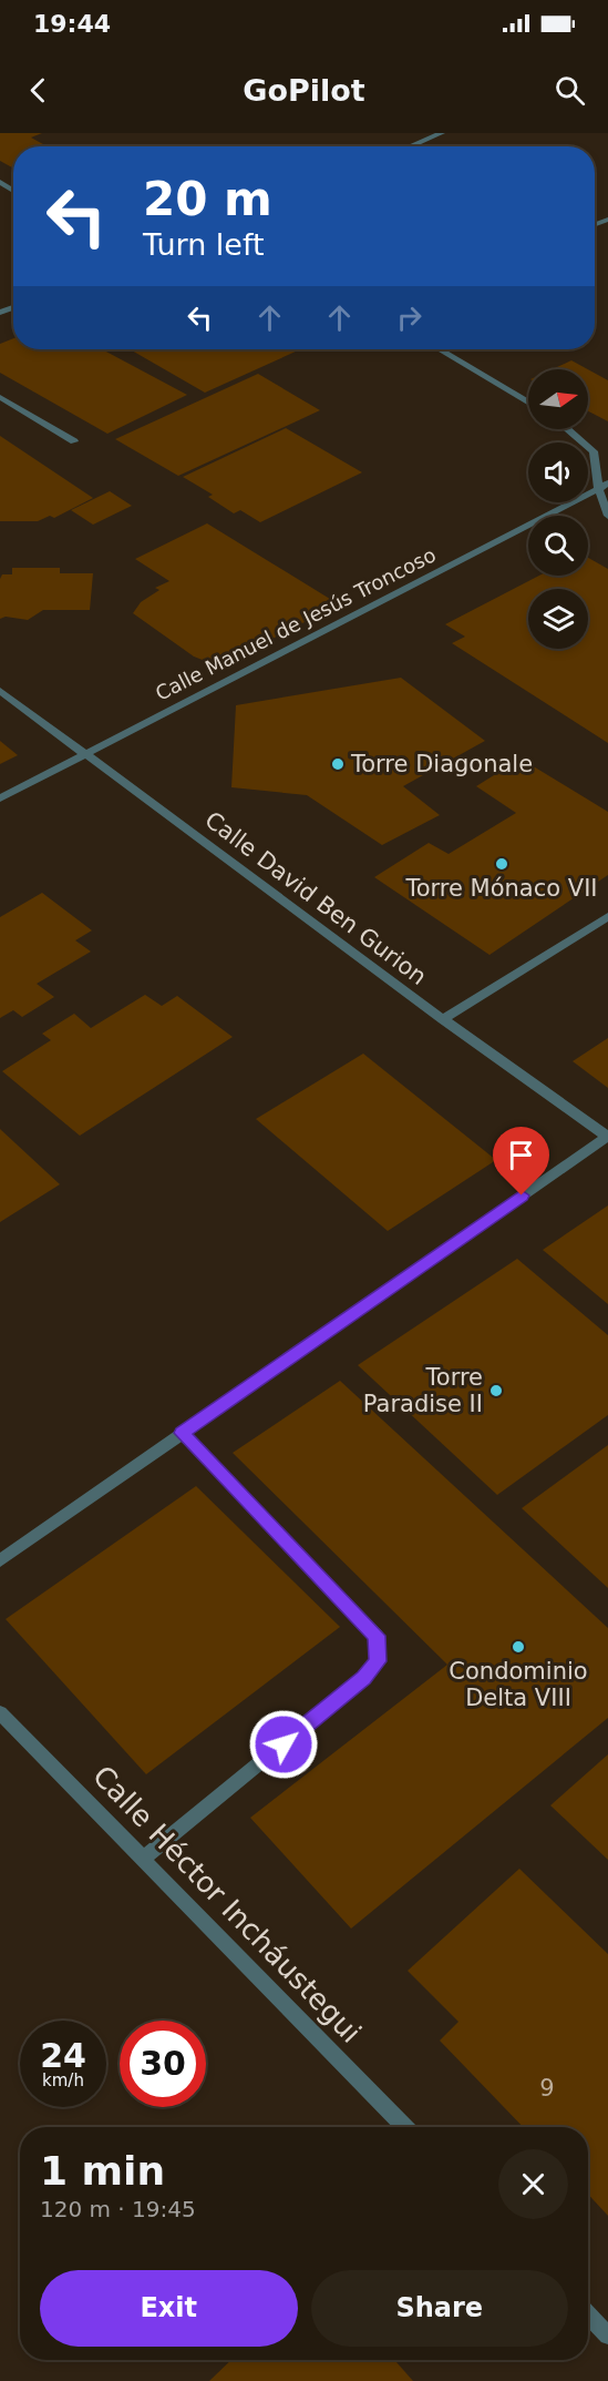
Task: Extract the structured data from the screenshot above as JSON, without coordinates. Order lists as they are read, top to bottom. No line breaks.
{"streets":{"street":["Calle Manuel de Jesús Troncoso","Calle David Ben Gurion","Calle Héctor Incháustegui"]},"crossings":[["Calle Manuel de Jesús Troncoso","Calle David Ben Gurion"]],"places":["Torre Diagonale","Torre Mónaco VII","Torre Paradise II","Condominio Delta VIII"],"house_numbers":["9"],"north":"right","page":{"status":"19:44","header":"GoPilot","turn":["20 m","Turn left"],"speed":"24 km/h","limit":"30","heading":["1 min","120 m · 19:45"],"buttons":["Exit","Share"]}}
